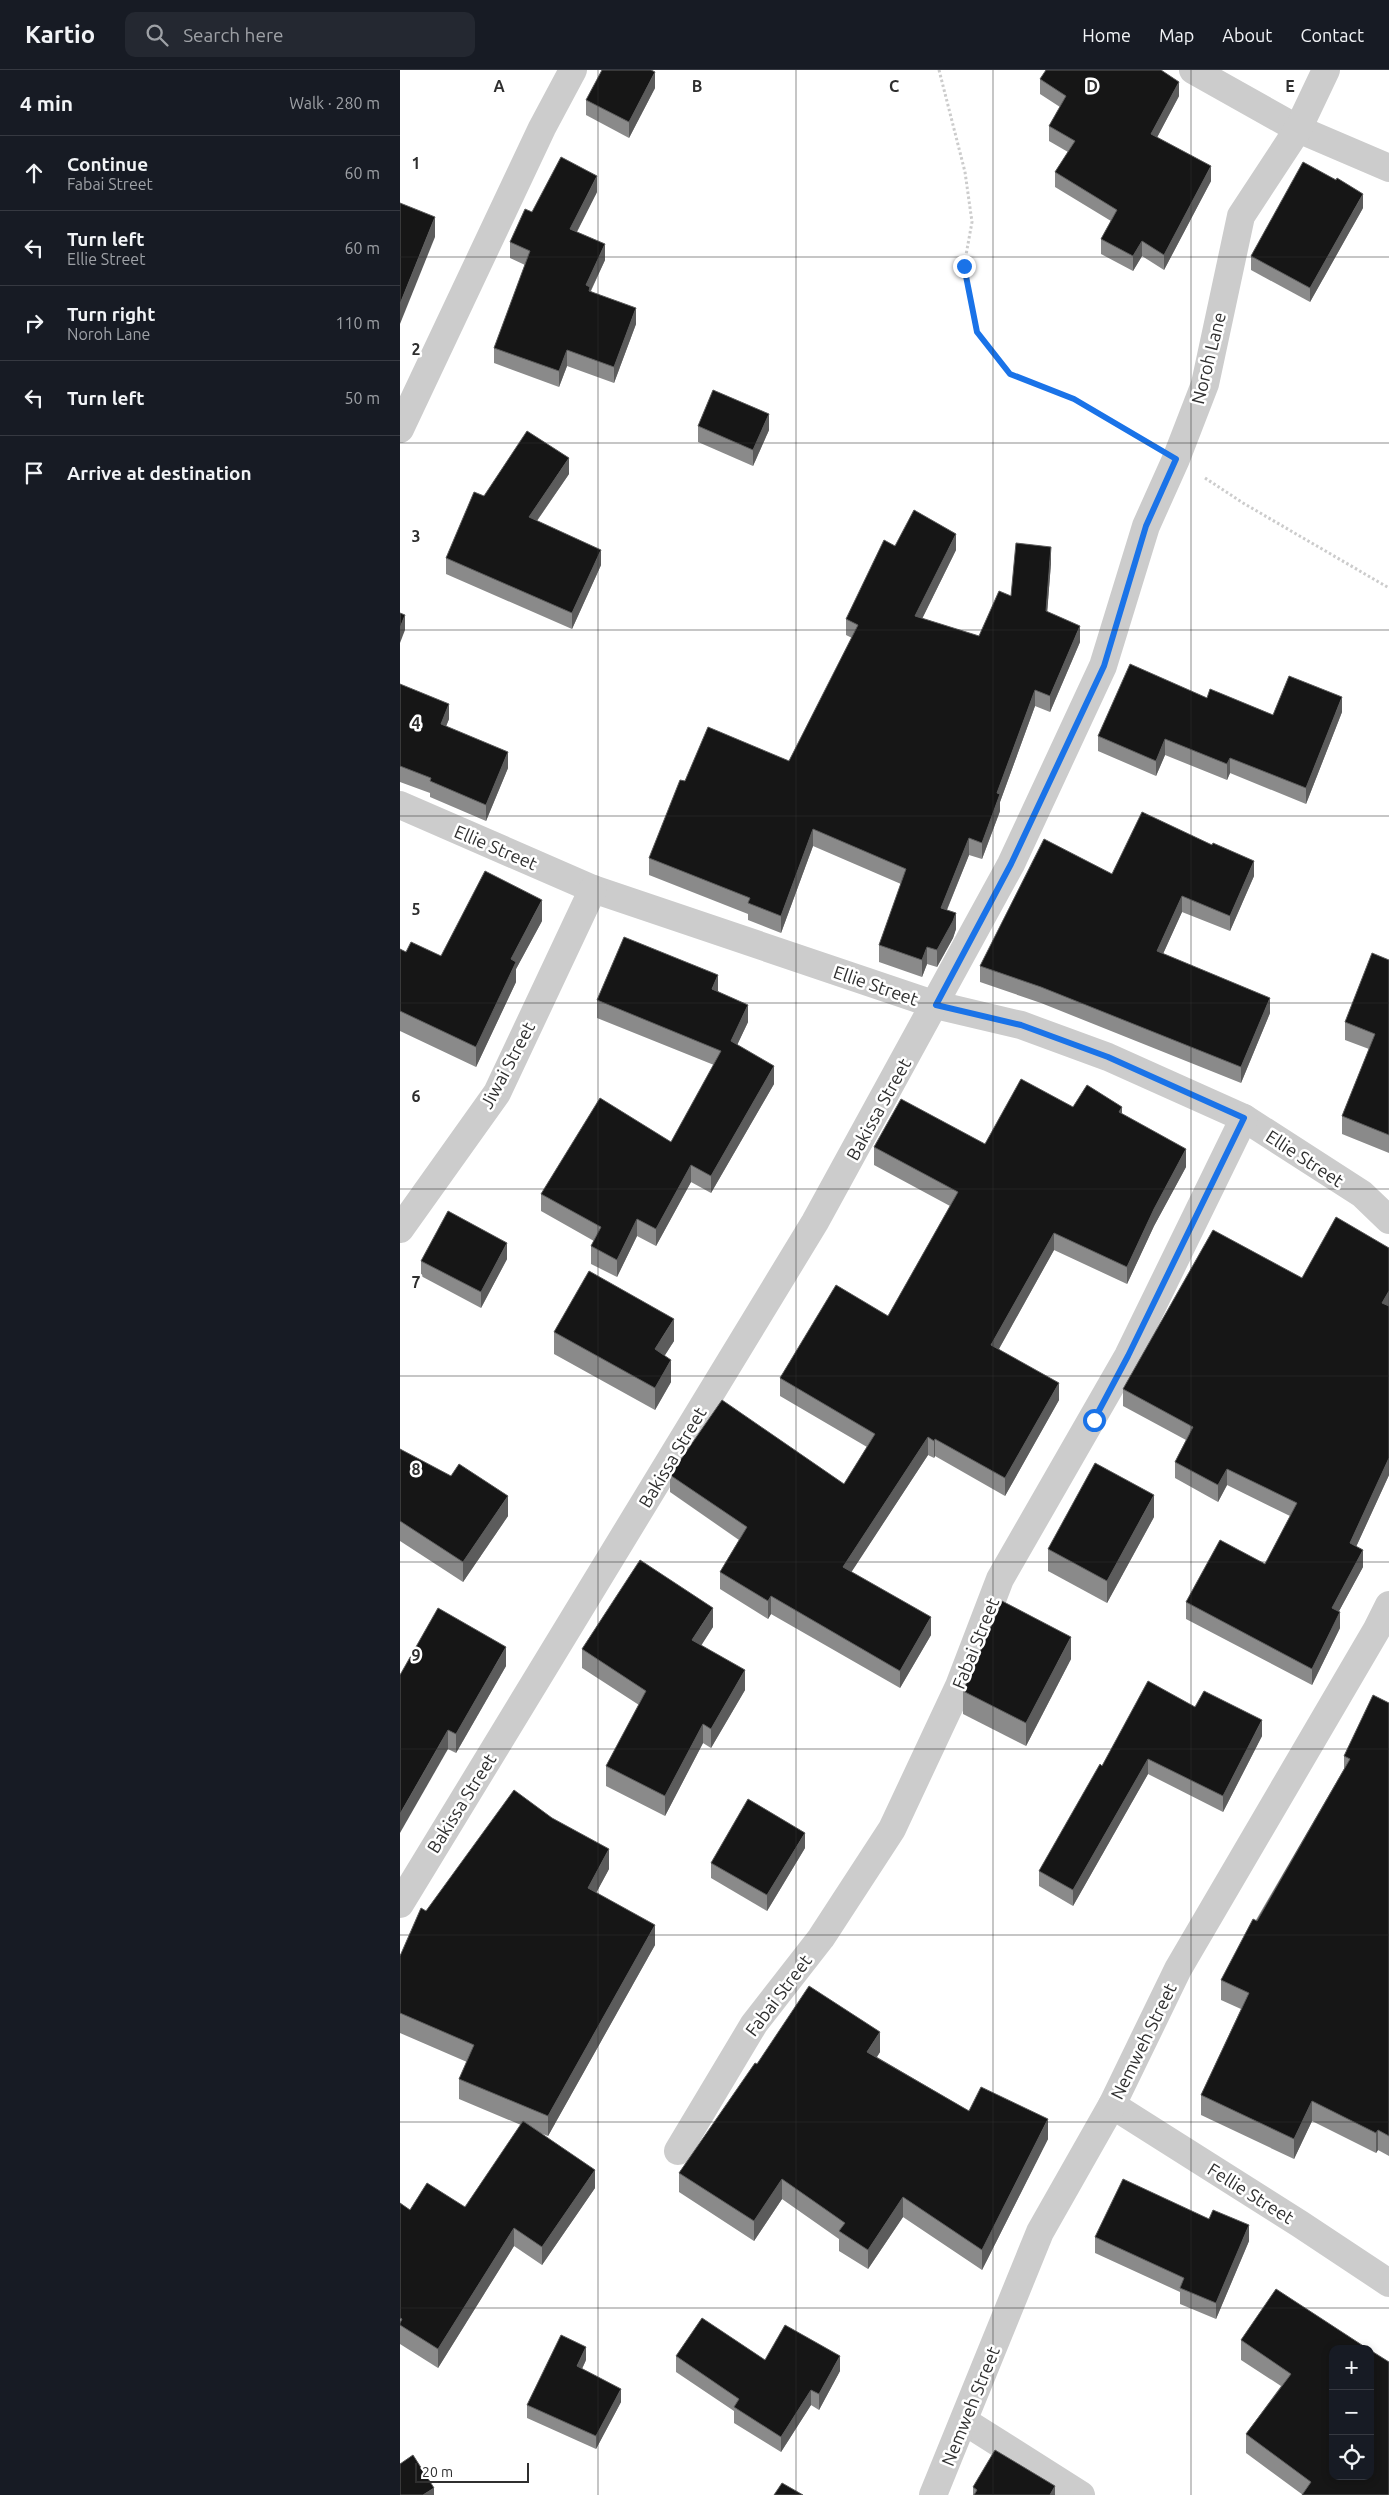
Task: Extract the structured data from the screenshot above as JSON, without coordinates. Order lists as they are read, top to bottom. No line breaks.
{"streets":{"street":["Noroh Lane","Ellie Street","Jiwai Street","Bakissa Street","Fabai Street","Nemweh Street","Fellie Street"]},"crossings":[["Noroh Lane","Ellie Street"],["Noroh Lane","Bakissa Street"],["Ellie Street","Jiwai Street"],["Ellie Street","Bakissa Street"],["Ellie Street","Fabai Street"],["Nemweh Street","Fellie Street"]],"scale_bar":"20 m","page":{"header":"Kartio","search":"Search here","nav":["Home","Map","About","Contact"],"heading":["4 min","Walk · 280 m"],"list":[["Continue","Fabai Street","60 m"],["Turn left","Ellie Street","60 m"],["Turn right","Noroh Lane","110 m"],["Turn left","50 m"],"Arrive at destination"],"map_buttons":["+","−"],"scale":"20 m"},"grid":{"columns":["A","B","C","D","E"],"rows":["1","2","3","4","5","6","7","8","9"]}}
